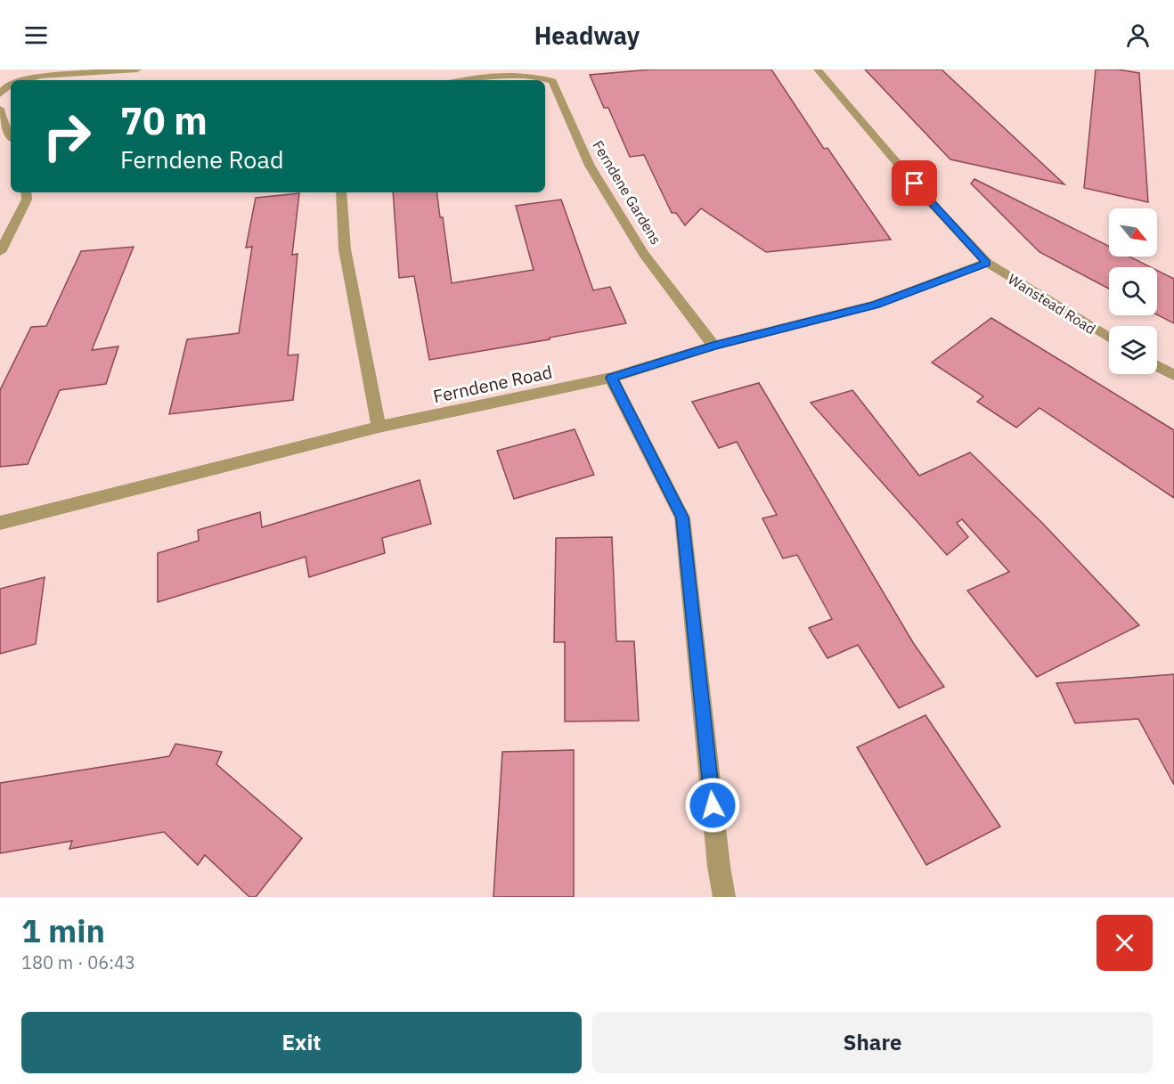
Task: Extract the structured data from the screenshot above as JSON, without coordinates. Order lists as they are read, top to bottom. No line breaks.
{"streets":{"street":["Ferndene Gardens","Wanstead Road","Ferndene Road"]},"crossings":[["Ferndene Gardens","Ferndene Road"],["Wanstead Road","Ferndene Road"]],"north":"bottom right","page":{"header":"Headway","turn":["70 m","Ferndene Road"],"heading":["1 min","180 m · 06:43"],"buttons":["Exit","Share"]}}
